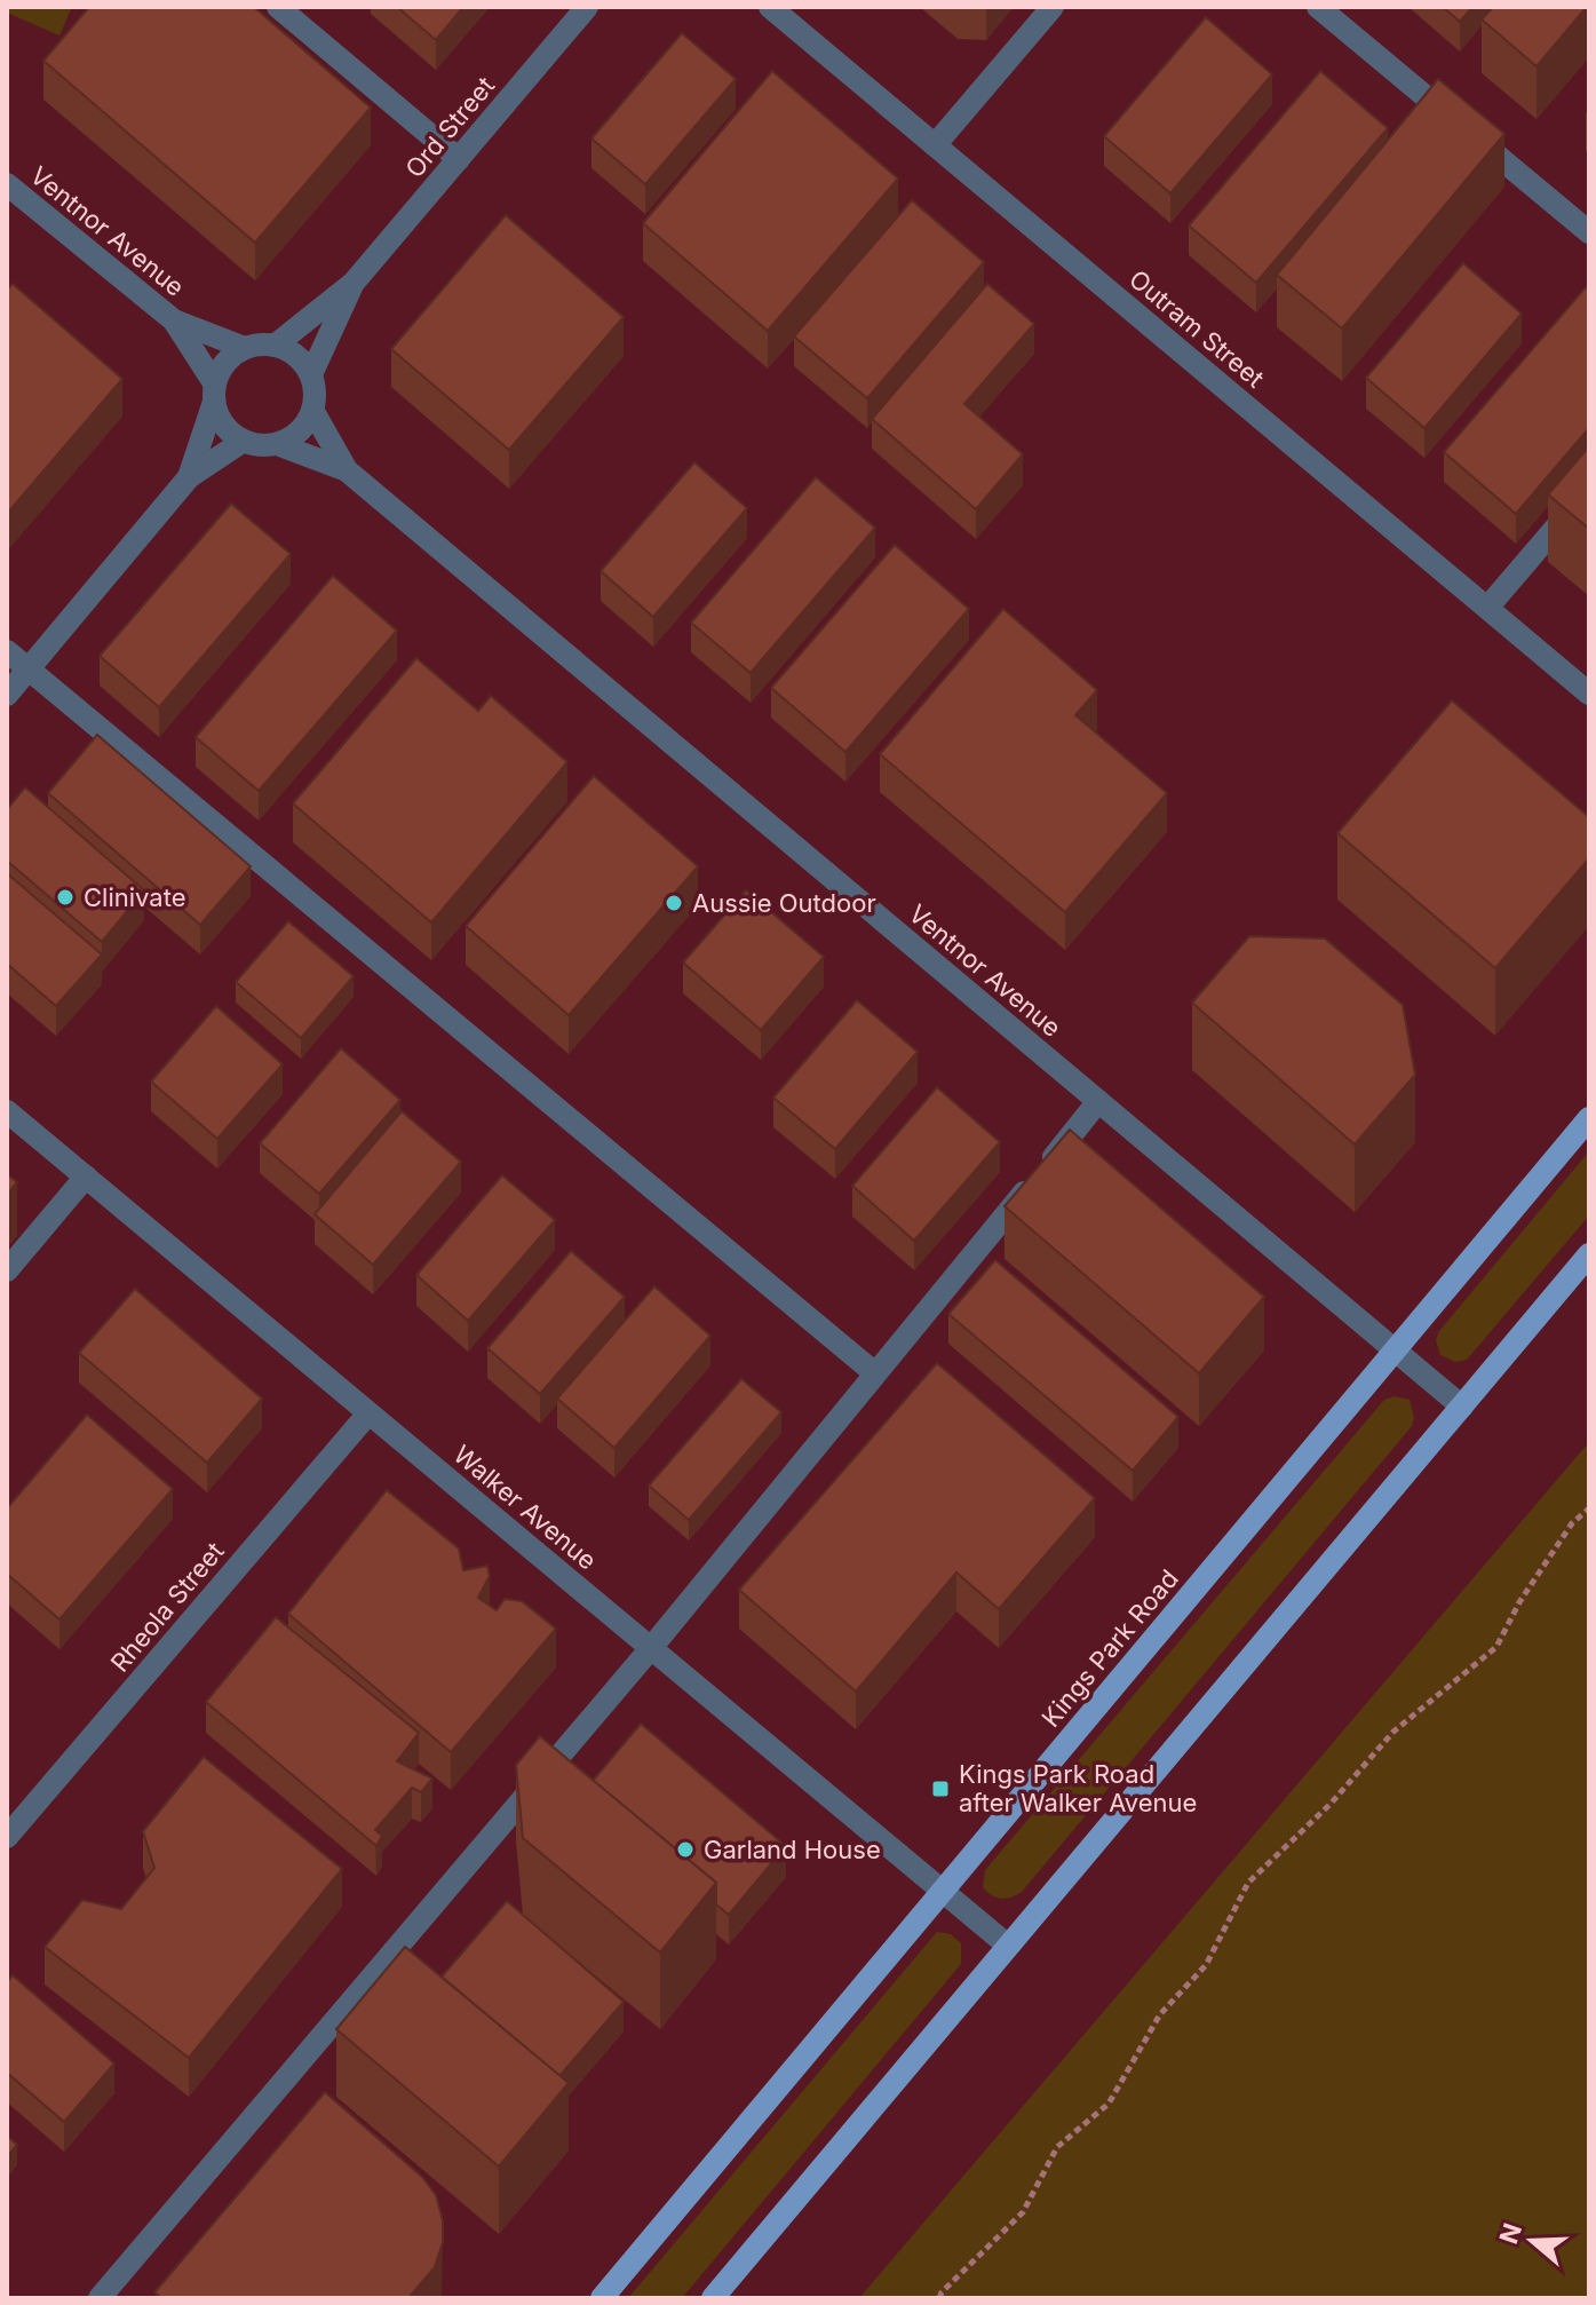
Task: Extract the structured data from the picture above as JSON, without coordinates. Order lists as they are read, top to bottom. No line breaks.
{"streets":{"main road":["Kings Park Road"],"street":["Ord Street","Ventnor Avenue","Outram Street","Walker Avenue","Rheola Street"]},"crossings":[["Ord Street","Ventnor Avenue"],["Ventnor Avenue","Kings Park Road"],["Walker Avenue","Rheola Street"],["Walker Avenue","Kings Park Road"]],"places":{"other":["Clinivate","Aussie Outdoor","Garland House"],"transit":["Kings Park Road after Walker Avenue"]},"north":"left"}
